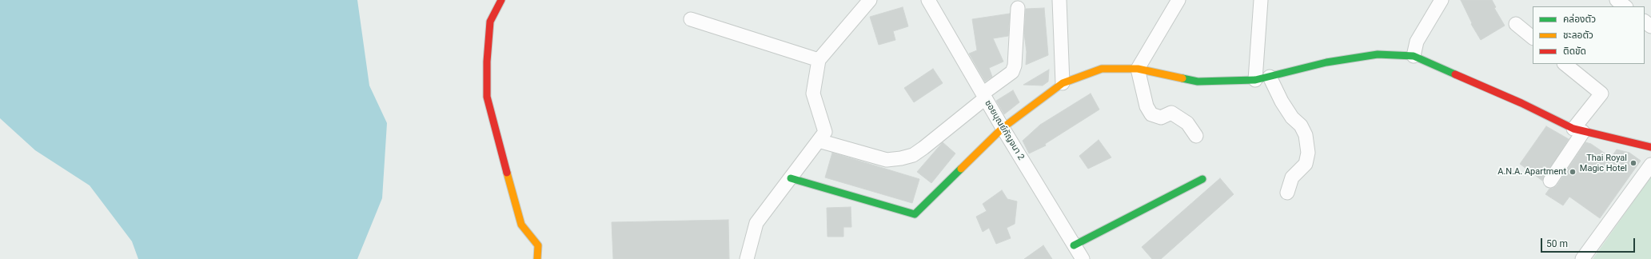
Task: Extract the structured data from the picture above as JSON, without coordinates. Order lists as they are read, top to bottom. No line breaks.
{"streets":{"street":["ซอยบุณย์กัญจนา 2"]},"places":["Thai Royal Magic Hotel","A.N.A. Apartment"],"legend":["คล่องตัว","ชะลอตัว","ติดขัด"],"scale_bar":"50 m"}
